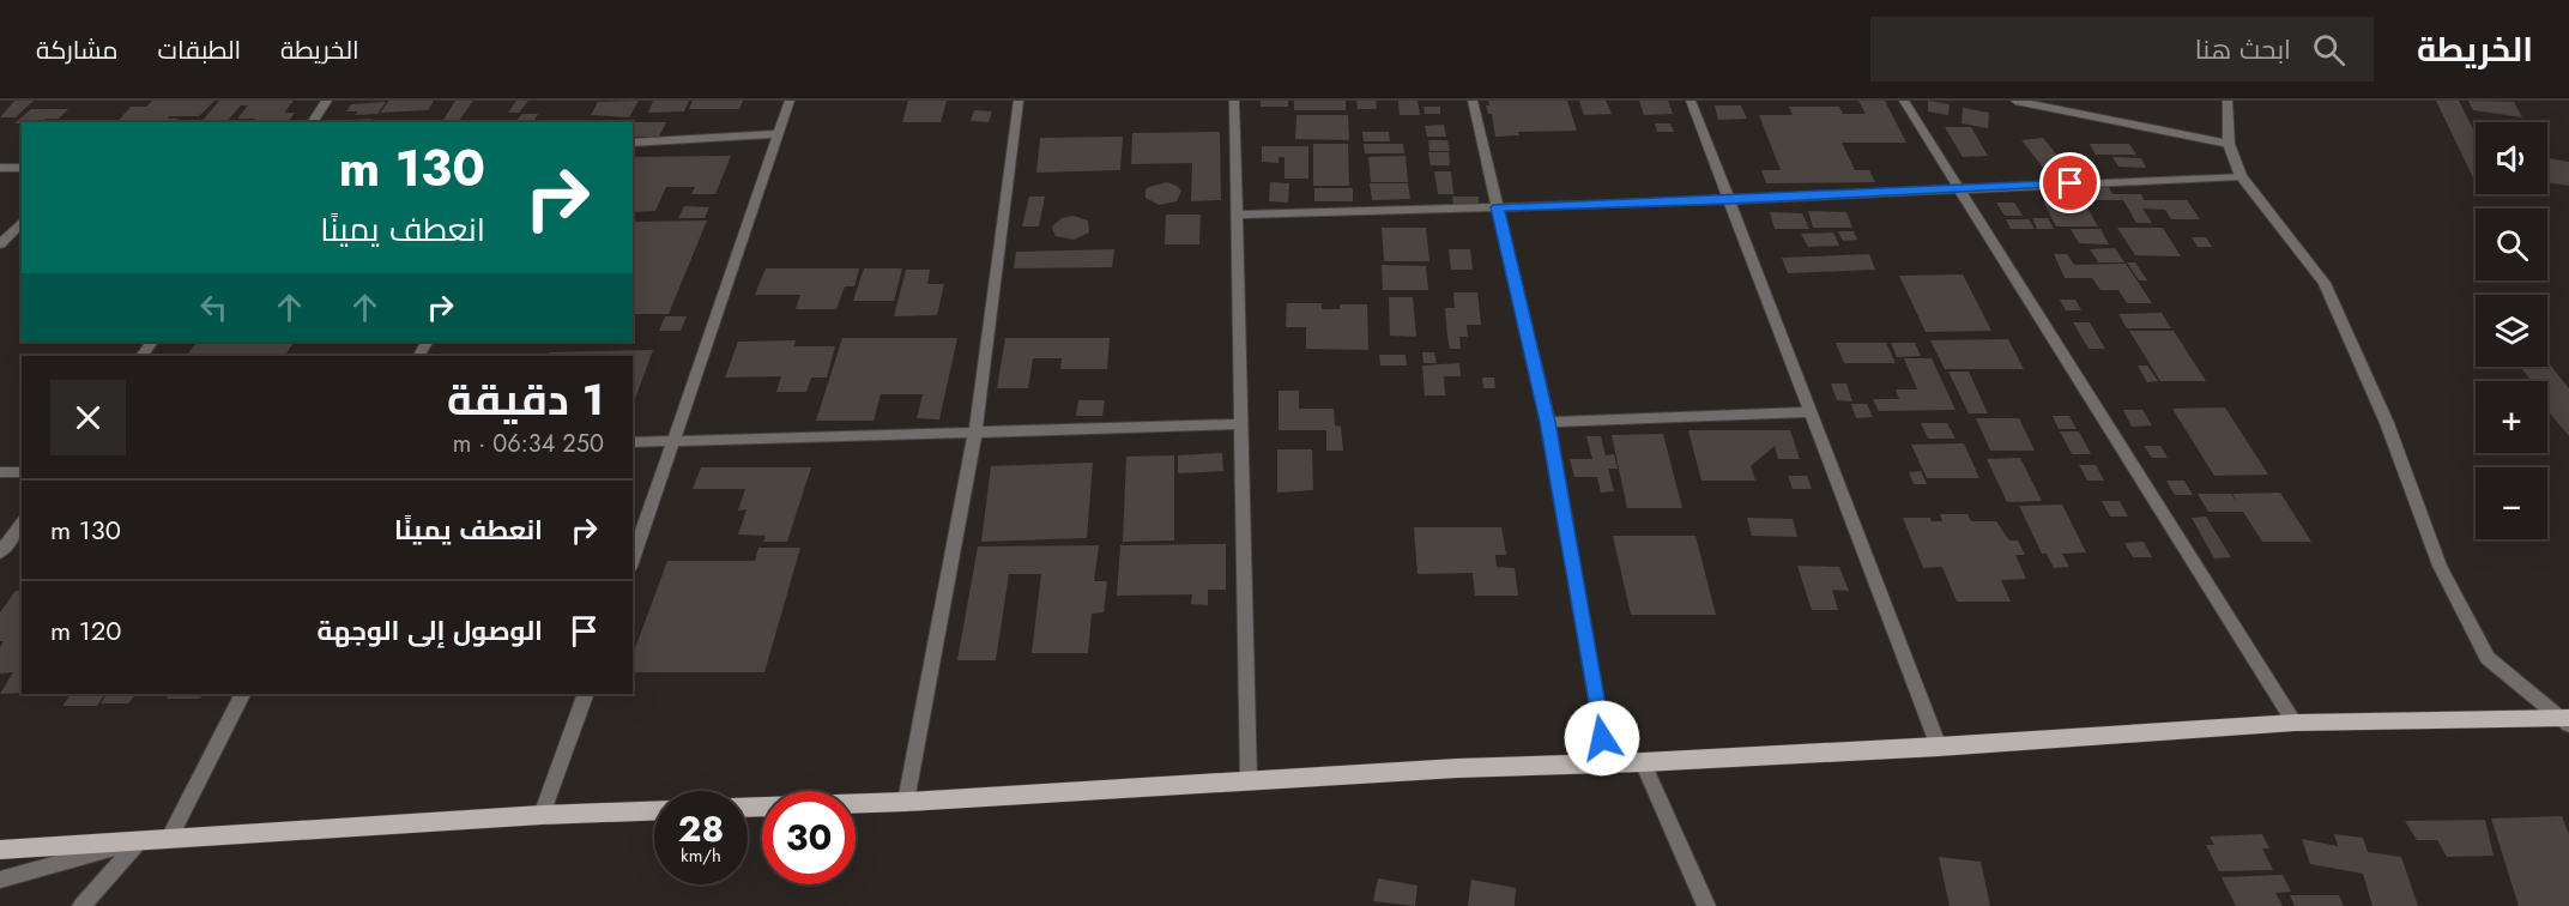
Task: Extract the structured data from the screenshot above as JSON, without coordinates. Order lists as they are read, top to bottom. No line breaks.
{"page":{"header":"الخريطة","search":"ابحث هنا","nav":["الخريطة","الطبقات","مشاركة"],"map_buttons":["+","−"],"turn":["130 m","انعطف يمينًا"],"heading":["1 دقيقة","250 m · 06:34"],"list":[{"name":"انعطف يمينًا","value":"130 m"},{"name":"الوصول إلى الوجهة","value":"120 m"}],"speed":"28 km/h","limit":"30"}}
